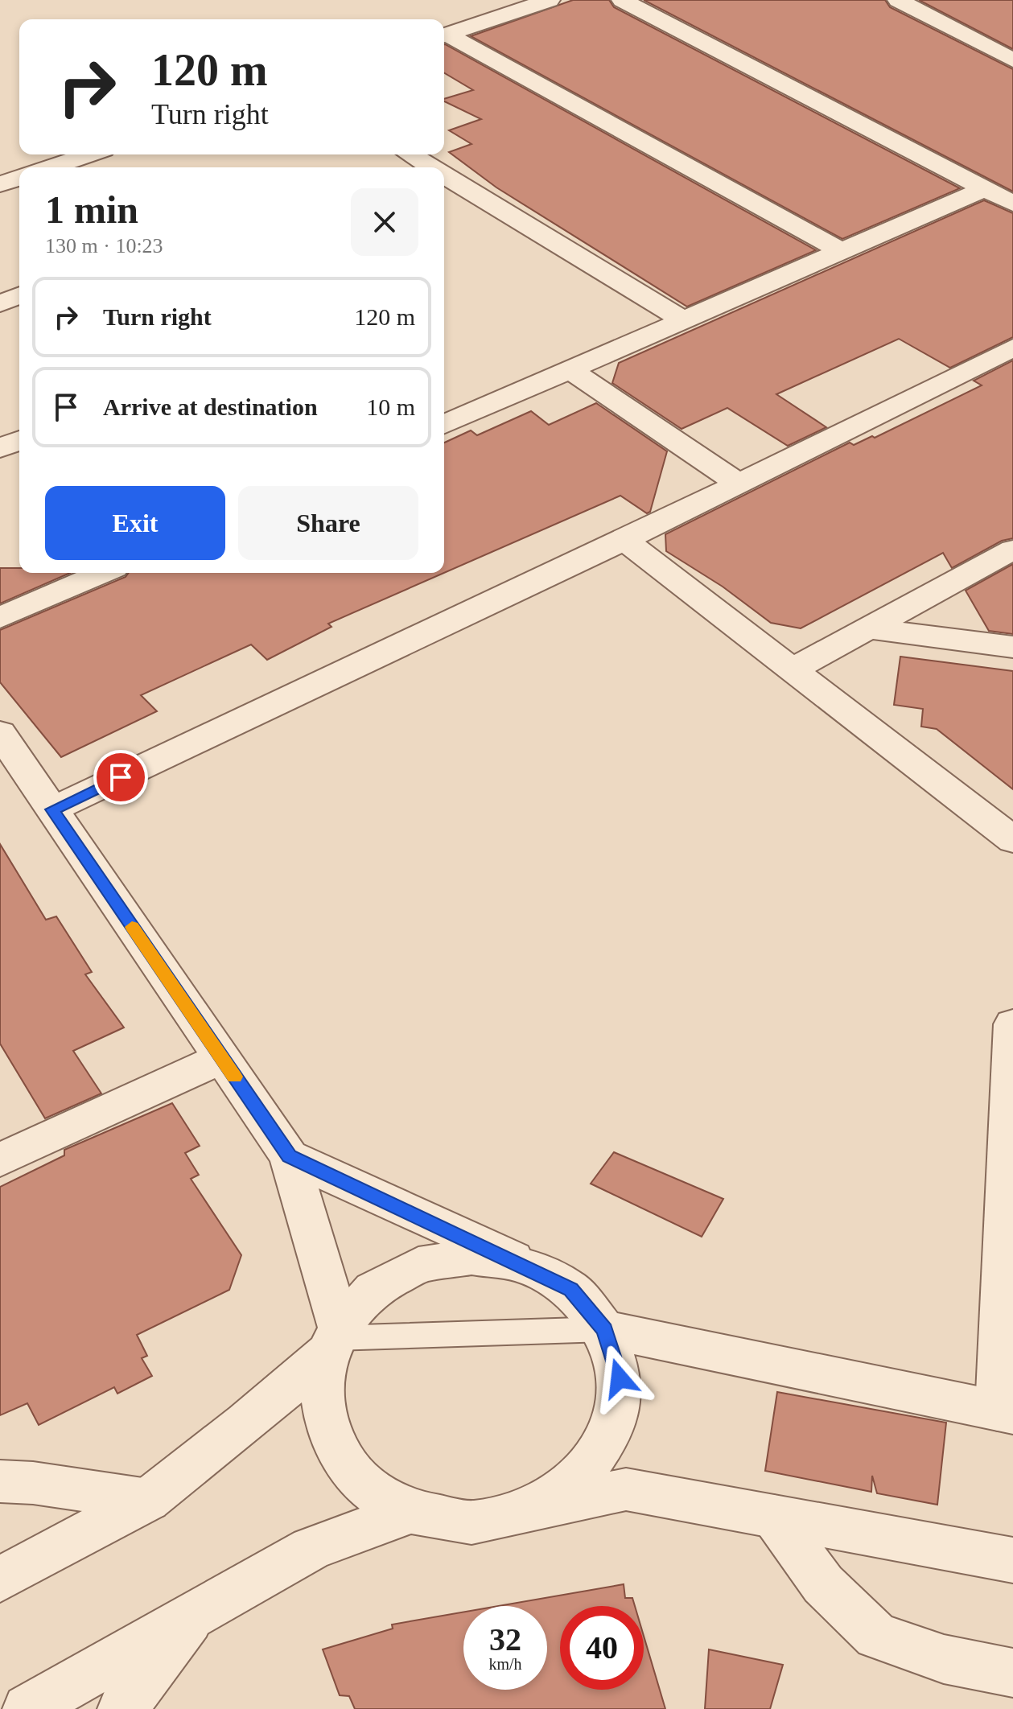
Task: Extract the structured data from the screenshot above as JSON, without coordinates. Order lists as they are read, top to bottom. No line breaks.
{"page":{"turn":["120 m","Turn right"],"heading":["1 min","130 m · 10:23"],"list":[{"name":"Turn right","value":"120 m"},{"name":"Arrive at destination","value":"10 m"}],"buttons":["Exit","Share"],"speed":"32 km/h","limit":"40"}}
